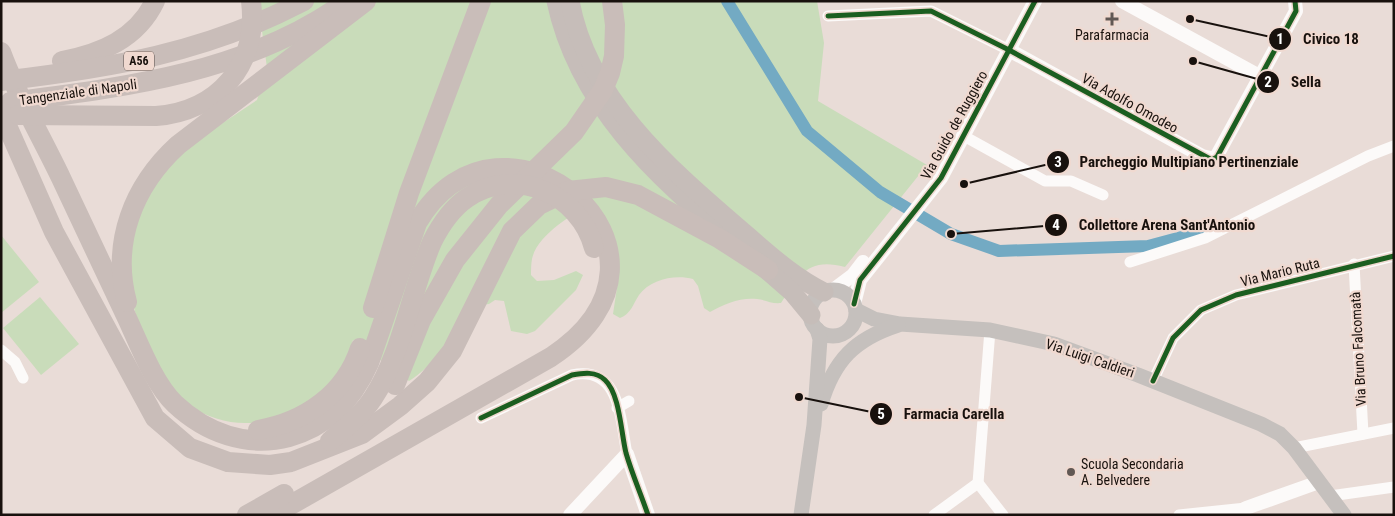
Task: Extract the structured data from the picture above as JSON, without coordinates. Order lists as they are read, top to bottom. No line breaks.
{"streets":{"highway":["A56","Tangenziale di Napoli"],"main road":["Via Luigi Caldieri"],"street":["Via Adolfo Omodeo","Via Guido de Ruggiero","Via Mario Ruta","Via Bruno Falcomatà"]},"crossings":[["Via Adolfo Omodeo","Via Guido de Ruggiero"],["Via Guido de Ruggiero","Via Luigi Caldieri"],["Via Mario Ruta","Via Bruno Falcomatà"],["Via Mario Ruta","Via Luigi Caldieri"]],"places":{"health":["Parafarmacia"],"other":["Civico 18","Sella","Parcheggio Multipiano Pertinenziale","Collettore Arena Sant'Antonio","Farmacia Carella","Scuola Secondaria A. Belvedere"]}}
